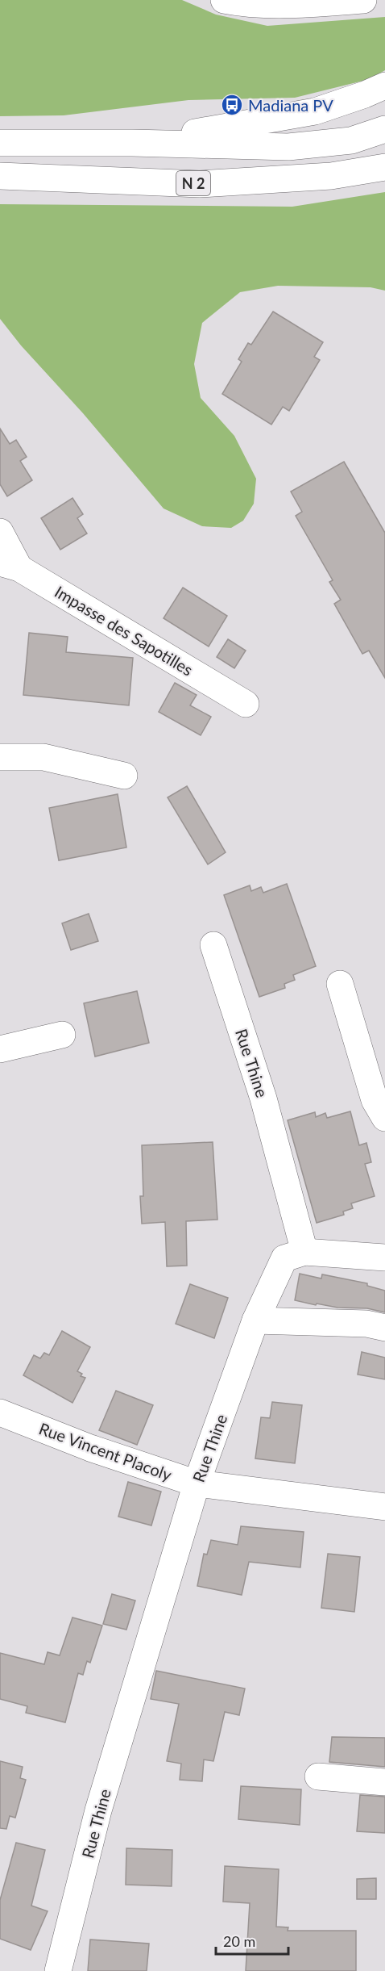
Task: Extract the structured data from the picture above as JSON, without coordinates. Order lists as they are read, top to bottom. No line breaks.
{"streets":{"street":["N 2","Impasse des Sapotilles","Rue Thine","Rue Vincent Placoly"]},"crossings":[["Rue Thine","Rue Vincent Placoly"]],"places":{"bus stop":["Madiana PV"]},"scale_bar":"20 m"}
